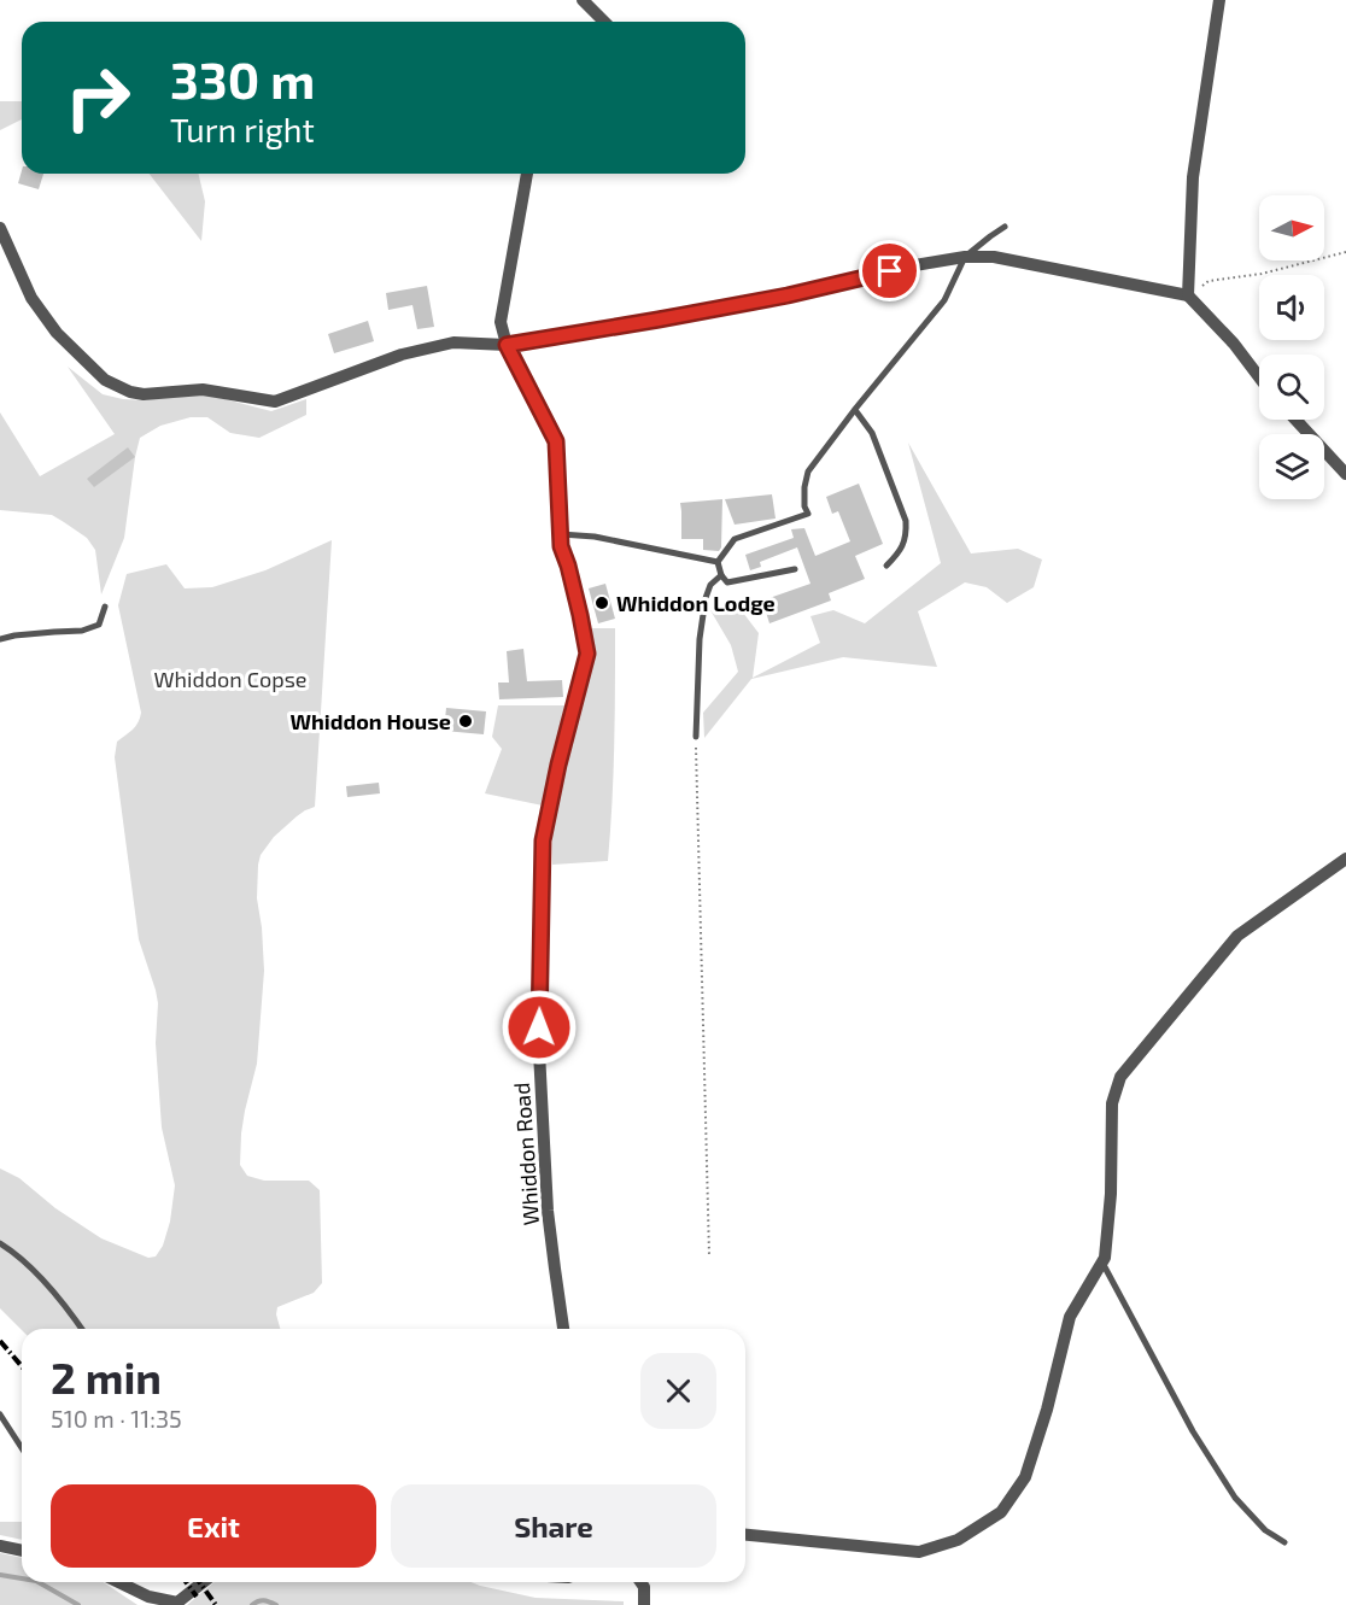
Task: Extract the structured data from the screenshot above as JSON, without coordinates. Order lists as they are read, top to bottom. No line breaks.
{"streets":{"street":["Whiddon Road"]},"parks":["Whiddon Copse"],"places":["Whiddon Lodge","Whiddon House"],"north":"right","page":{"turn":["330 m","Turn right"],"heading":["2 min","510 m · 11:35"],"buttons":["Exit","Share"]}}
